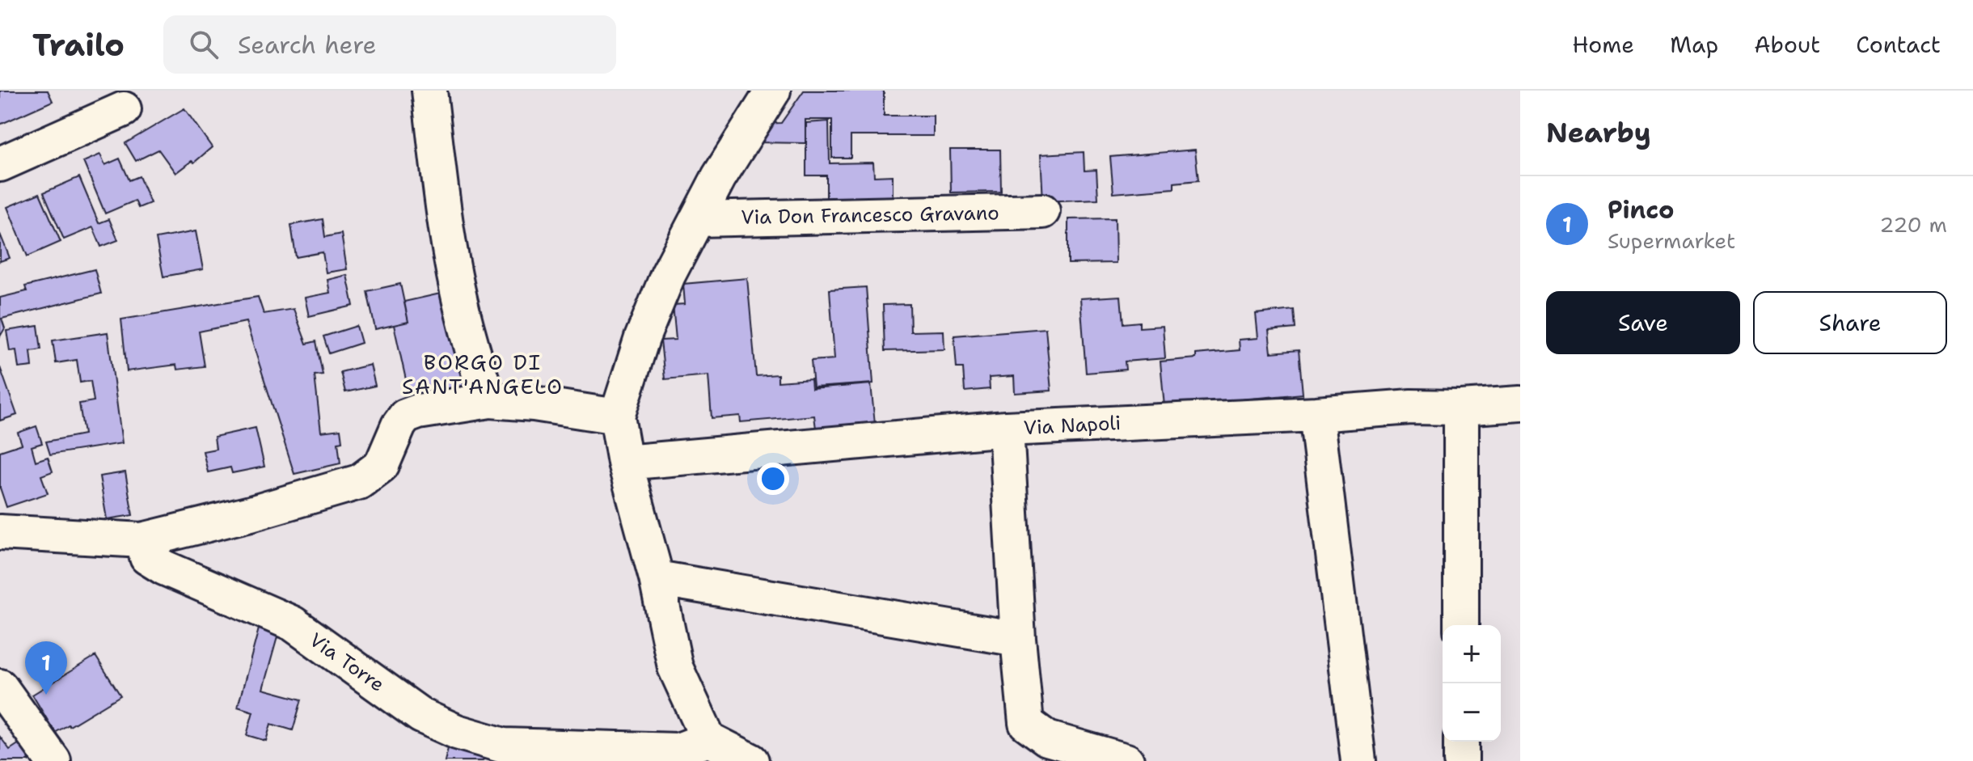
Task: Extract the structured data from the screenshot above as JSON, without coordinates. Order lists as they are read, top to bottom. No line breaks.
{"streets":{"street":["Via Don Francesco Gravano","Via Napoli","Via Torre"]},"districts":["BORGO DI SANT'ANGELO"],"page":{"header":"Trailo","search":"Search here","nav":["Home","Map","About","Contact"],"heading":"Nearby","list":[{"mark":"1","name":"Pinco","note":"Supermarket","value":"220 m"}],"buttons":["Save","Share"],"map_buttons":["+","−"],"pins":"1"}}
